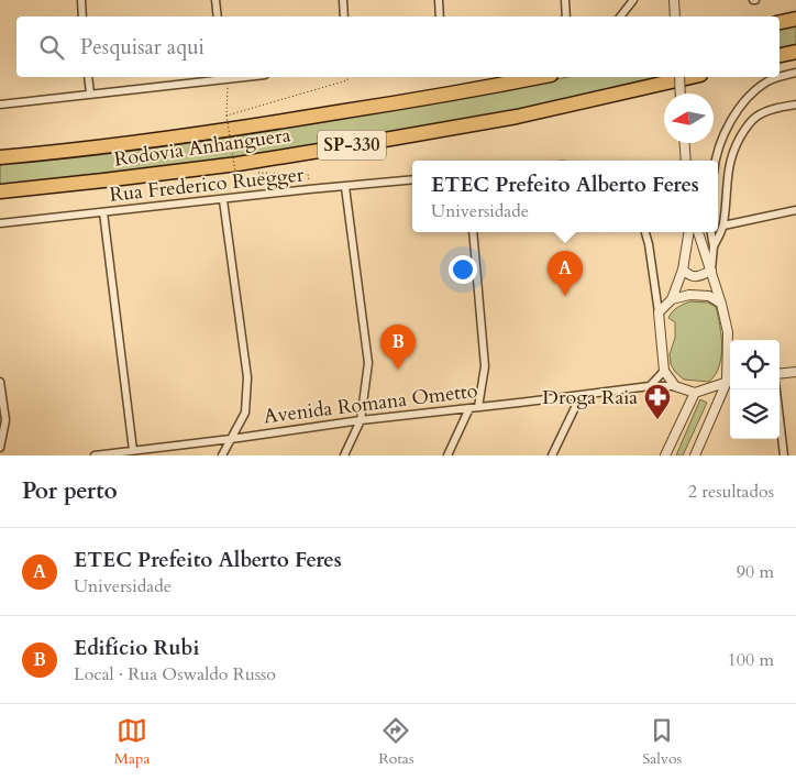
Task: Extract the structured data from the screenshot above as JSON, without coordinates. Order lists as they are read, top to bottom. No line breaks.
{"streets":{"highway":["SP-330","Rodovia Anhanguera"],"street":["Rua Frederico Ruegger","Avenida Romana Ometto"]},"places":{"pharmacy":["Droga Raia"]},"north":"left","page":{"search":"Pesquisar aqui","popup":["ETEC Prefeito Alberto Feres","Universidade"],"pins":["A","B"],"heading":["Por perto","2 resultados"],"list":[{"mark":"A","name":"ETEC Prefeito Alberto Feres","note":"Universidade","value":"90 m"},{"mark":"B","name":"Edifício Rubi","note":"Local · Rua Oswaldo Russo","value":"100 m"}],"nav":["Mapa","Rotas","Salvos"]}}
